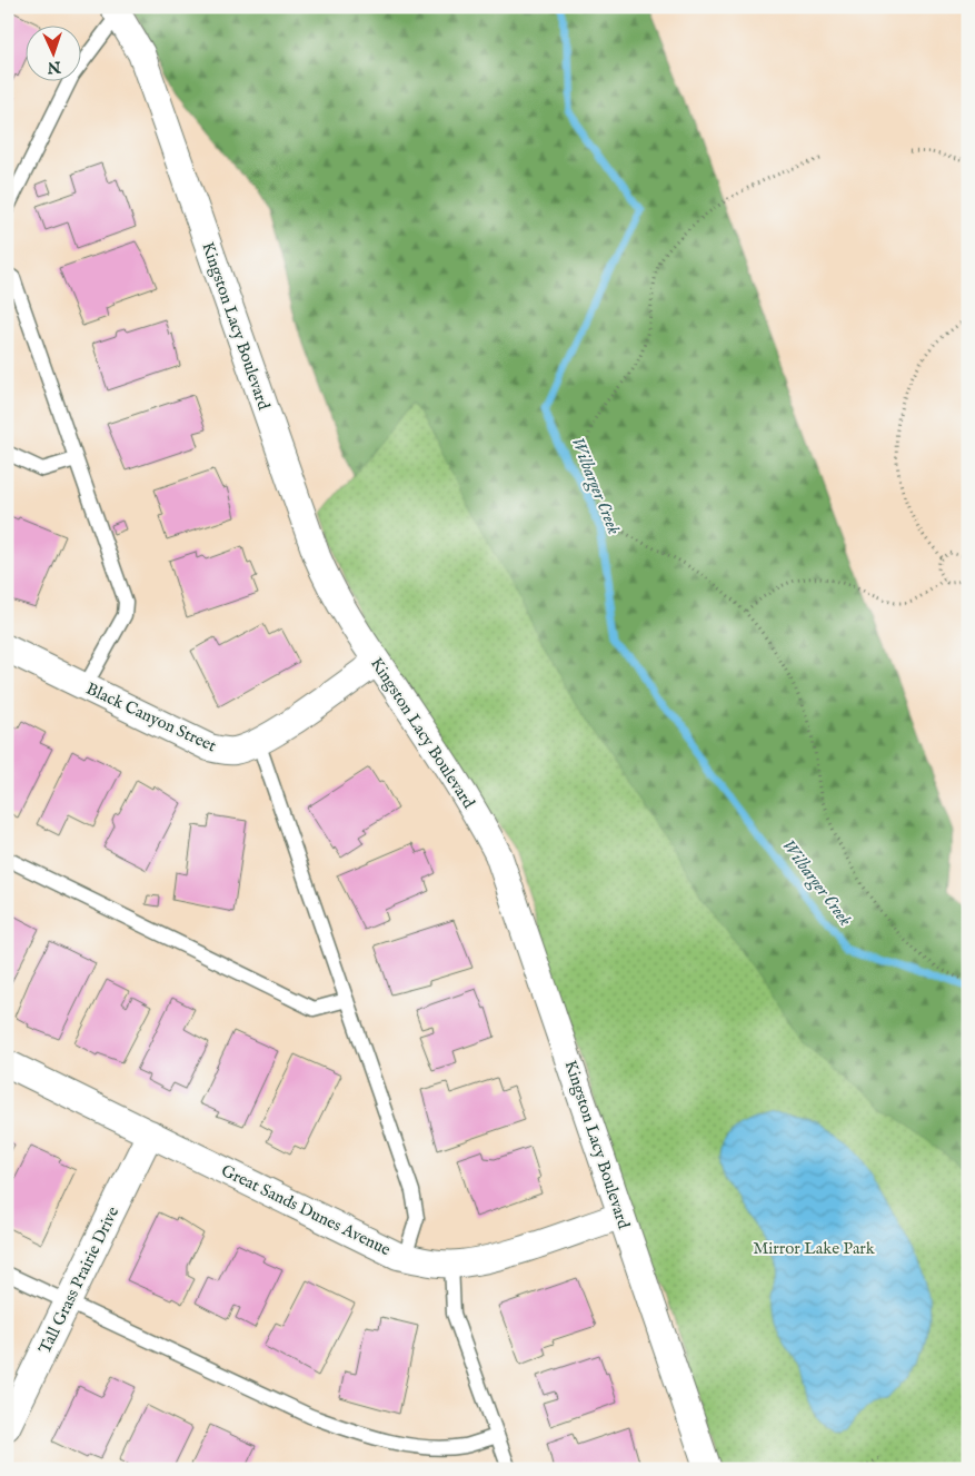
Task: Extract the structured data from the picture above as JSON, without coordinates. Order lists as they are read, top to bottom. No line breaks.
{"streets":{"street":["Kingston Lacy Boulevard","Black Canyon Street","Great Sands Dunes Avenue","Tall Grass Prairie Drive"]},"crossings":[["Kingston Lacy Boulevard","Black Canyon Street"],["Kingston Lacy Boulevard","Great Sands Dunes Avenue"],["Great Sands Dunes Avenue","Tall Grass Prairie Drive"]],"water":["Wilbarger Creek"],"parks":["Mirror Lake Park"],"north":"bottom"}
